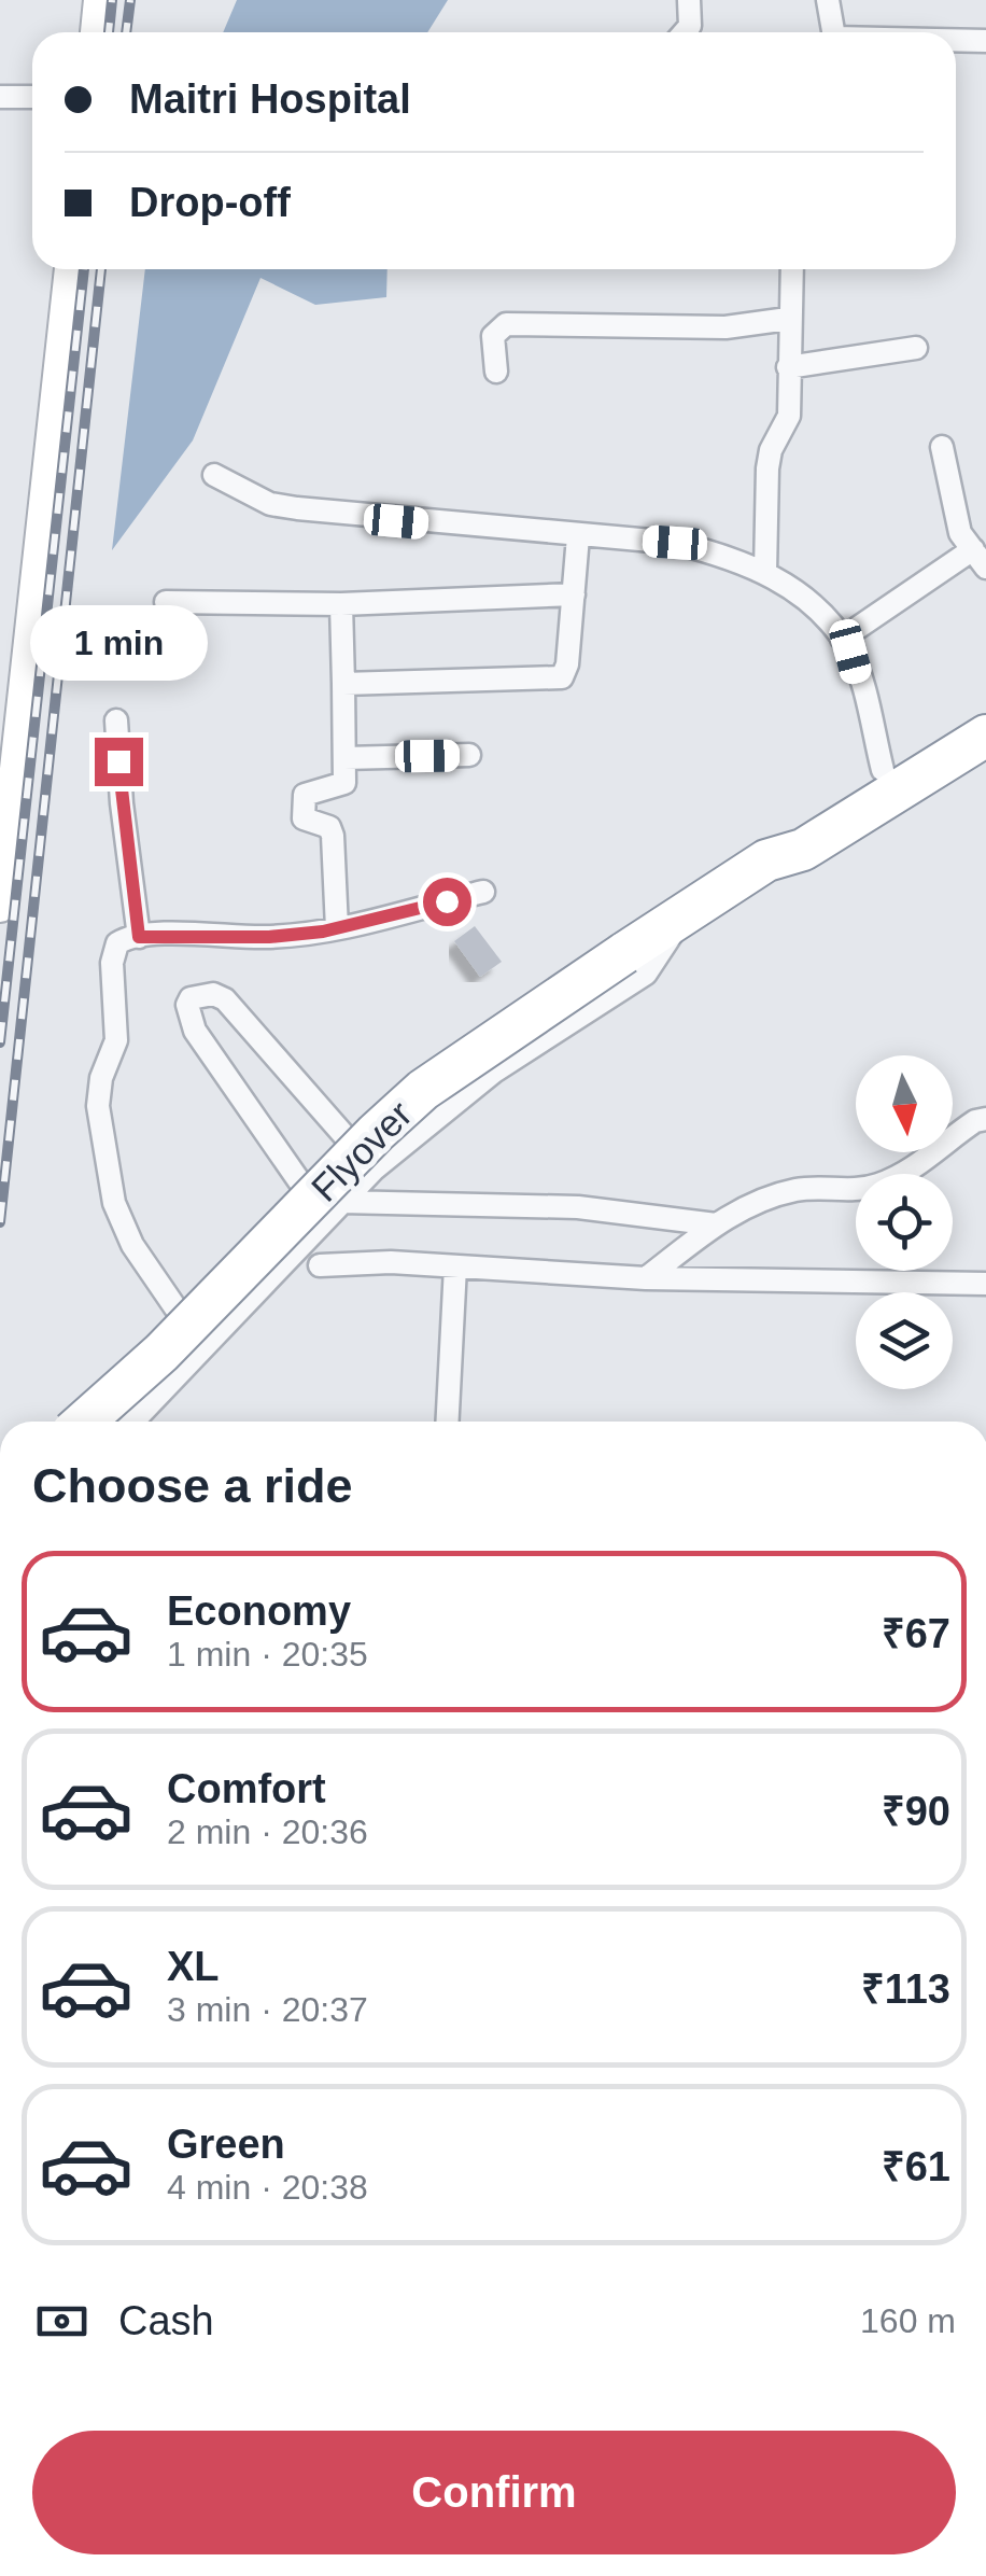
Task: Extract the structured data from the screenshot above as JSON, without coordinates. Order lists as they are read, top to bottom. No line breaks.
{"streets":{"highway":["Flyover"]},"north":"bottom","page":{"banner":["Maitri Hospital","Drop-off"],"bubble":"1 min","heading":"Choose a ride","list":[{"name":"Economy","note":"1 min · 20:35","value":"₹67"},{"name":"Comfort","note":"2 min · 20:36","value":"₹90"},{"name":"XL","note":"3 min · 20:37","value":"₹113"},{"name":"Green","note":"4 min · 20:38","value":"₹61"}],"pay":["Cash","160 m"],"buttons":"Confirm"}}
